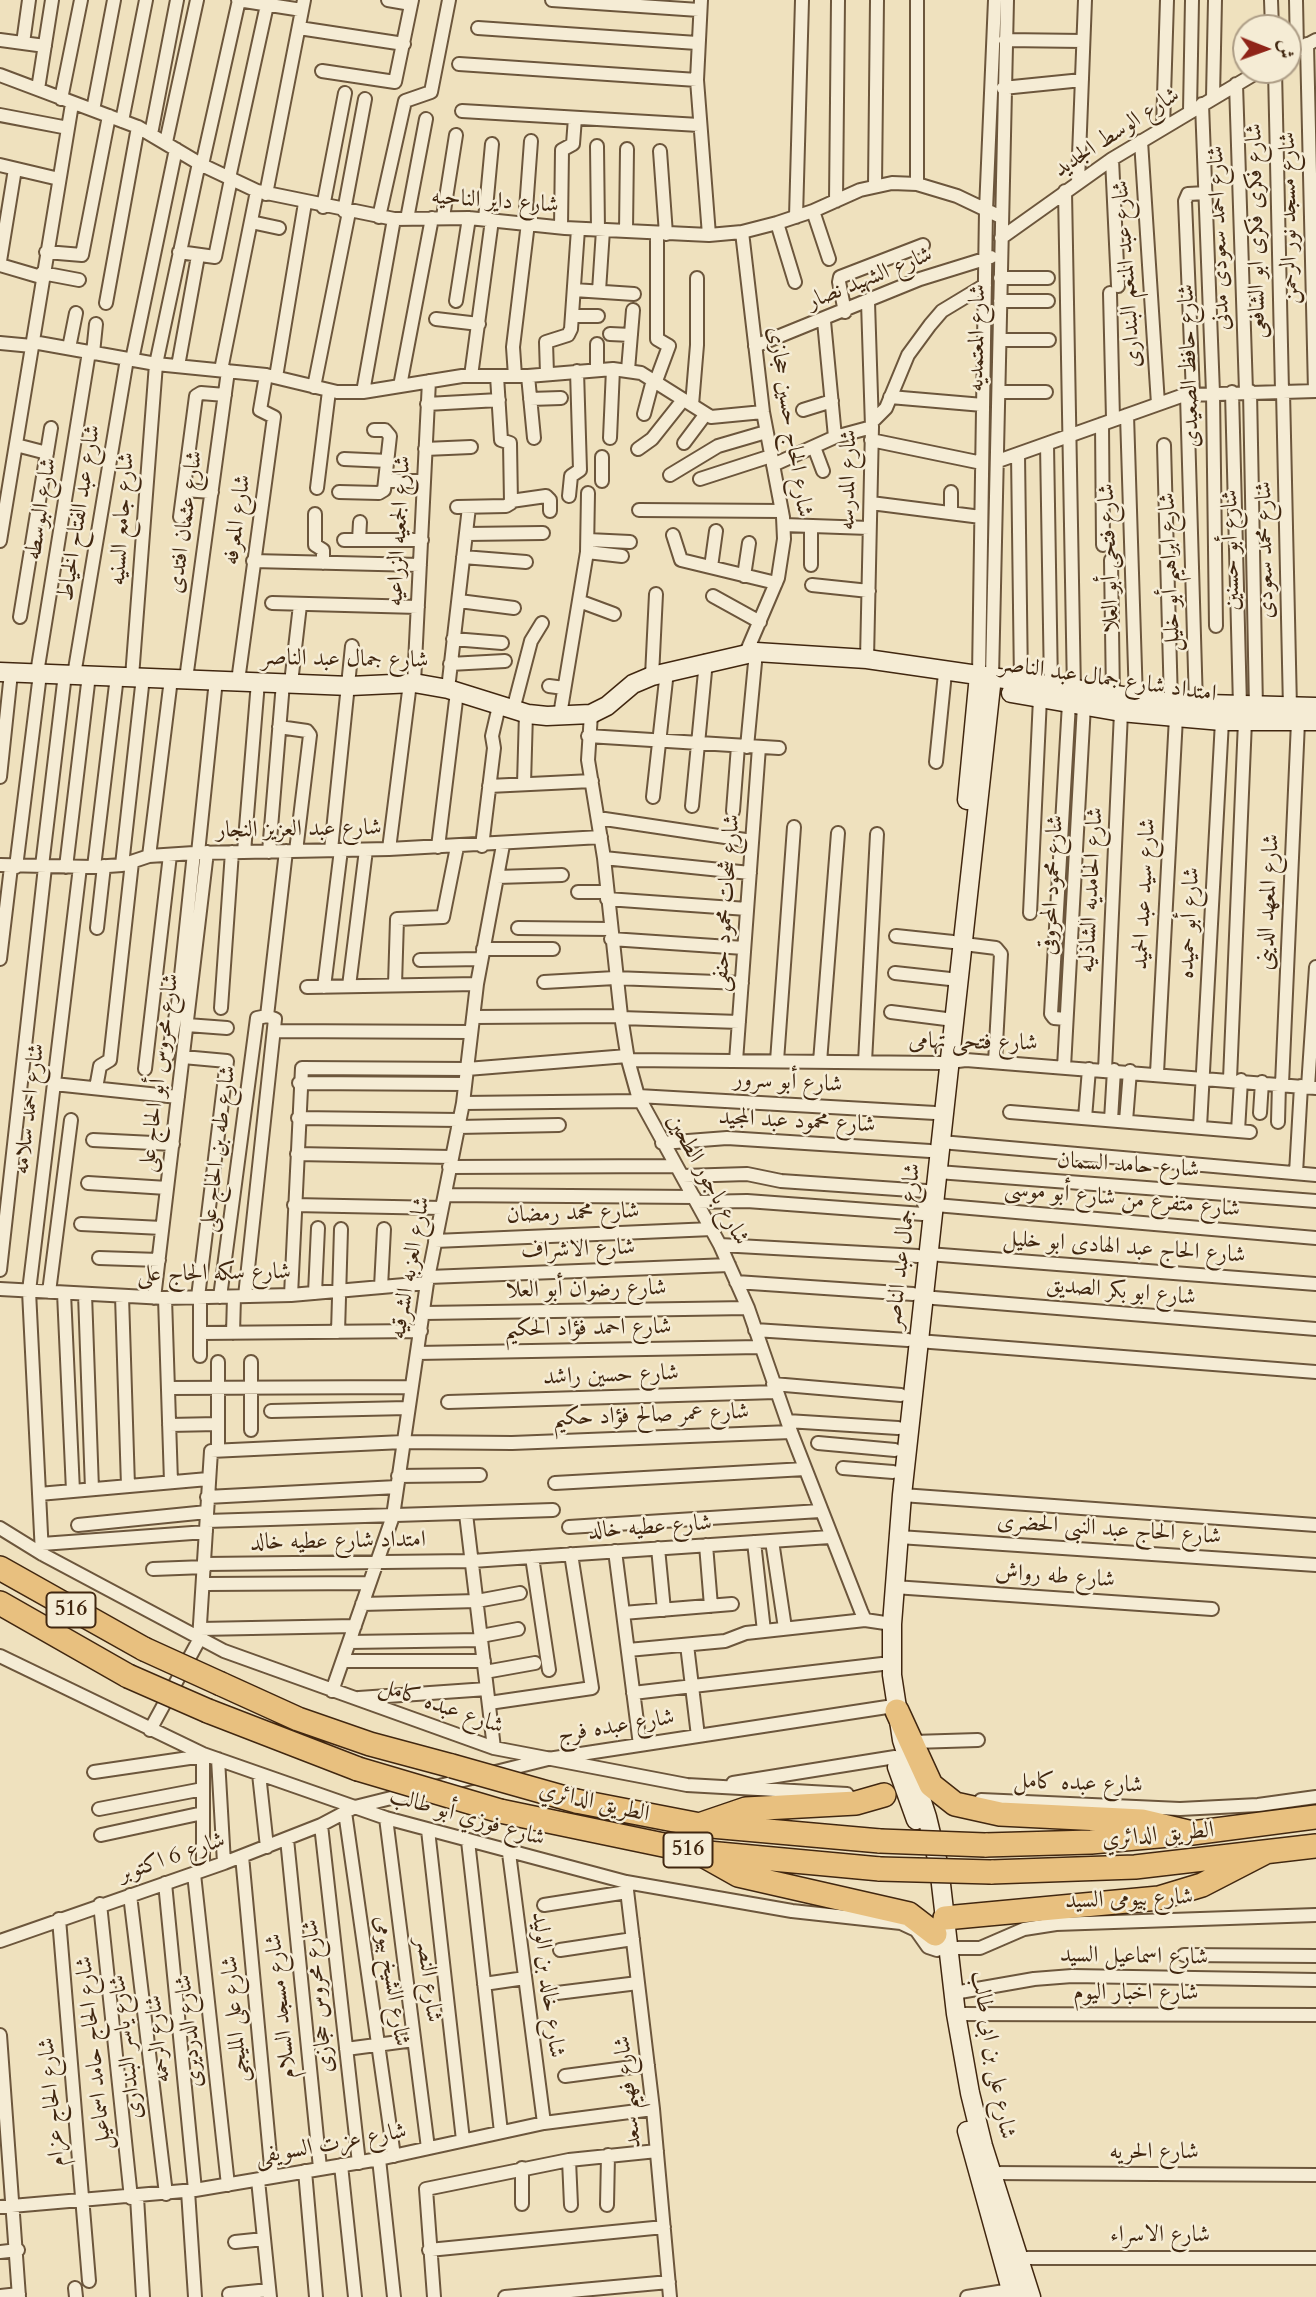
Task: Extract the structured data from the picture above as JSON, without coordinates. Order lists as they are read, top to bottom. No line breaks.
{"streets":{"highway":["516","الطريق الدائري"],"street":["شارع الوسط الجديد","شارع داير الناحيه","شارع مسجد نور الرحمن","شارع فكرى فكرى ابو الشافعى","شارع احمد سعودى مدنى","شارع عبد المنعم البندارى","شارع الشهيد نصار","شارع المعتمديه","شارع حافظ الصعيدى","شارع الحاج حسين حجازى","شارع المدرسه","شارع البوسطه","شارع عبد الفتاح الخياط","شارع جامع السنيه","شارع المعرفه","شارع عثمان افتدى","شارع الجمعيه الزراعيه","شارع أبو حسنين","شارع محمد سعودى","شارع فتحى أبو العلا","شارع ابراهيم أبو خليل","شارع جمال عبد الناصر","امتداد شارع جمال عبد الناصر","شارع عبد العزيز النجار","شارع الحامديه الشاذليه","شارع سيد عبد الحميد","شارع المعهد الدينى","شارع شحات محمود حنفى","شارع أبو حميده","شارع فتحى تهامى","شارع محروس أبو الحاج على","شارع أبو سرور","شارع احمد سلامه","شارع محمود عبد المجيد","شارع طه بن الحاج على","شارع حامد السمان","شارع باجور الطحين","شارع متفرع من شارع أبو موسى","شارع محمد رمضان","شارع الحاج عبد الهادى ابو خليل","شارع الاشراف","شارع العزبه الشرقيه","شارع سكه الحاج على","شارع رضوان أبو العلا","شارع ابو بكر الصديق","شارع احمد فؤاد الحكيم","شارع حسين راشد","شارع عمر صالح فؤاد حكيم","شارع عطيه خالد","شارع الحاج عبد النبى الحضرى","امتداد شارع عطيه خالد","شارع طه رواش","شارع عبده كامل","شارع عبده فرج","شارع فوزي أبو طالب","شارع 6 اكتوبر","شارع بيومى السيد","شارع اسماعيل السيد","شارع النصر","شارع الشيخ بيومى","شارع خالد بن الوليد","شارع اخبار اليوم","شارع محروس حجازى","شارع مسجد السلام","شارع على المليجى","شارع الدرديرى","شارع الرحمه","شارع ياسر البندارى","شارع الحاج حامد اسماعيل","شارع على بن ابى طالب","شارع فهيم سعد","شارع الحاج عزام","شارع عزت السويفى","شارع الحريه","شارع الاسراء"]},"crossings":[["شارع الوسط الجديد","شارع احمد سعودى مدنى"],["شارع الوسط الجديد","شارع عبد المنعم البندارى"],["شارع الوسط الجديد","شارع المعتمديه"],["شارع الوسط الجديد","شارع حافظ الصعيدى"],["شارع داير الناحيه","شارع المعتمديه"],["شارع داير الناحيه","شارع الحاج حسين حجازى"],["شارع داير الناحيه","شارع عبد الفتاح الخياط"],["شارع داير الناحيه","شارع جامع السنيه"],["شارع داير الناحيه","شارع عثمان افتدى"],["شارع فكرى فكرى ابو الشافعى","شارع محمد سعودى"],["شارع احمد سعودى مدنى","شارع أبو حسنين"],["شارع الشهيد نصار","شارع المعتمديه"],["شارع الشهيد نصار","شارع الحاج حسين حجازى"],["شارع الشهيد نصار","شارع المدرسه"],["شارع المعتمديه","شارع جمال عبد الناصر"],["شارع المعتمديه","امتداد شارع جمال عبد الناصر"],["شارع حافظ الصعيدى","شارع ابراهيم أبو خليل"],["شارع الحاج حسين حجازى","شارع جمال عبد الناصر"],["شارع الحاج حسين حجازى","شارع شحات محمود حنفى"],["شارع المدرسه","شارع جمال عبد الناصر"],["شارع البوسطه","شارع جمال عبد الناصر"],["شارع البوسطه","شارع عبد العزيز النجار"],["شارع عبد الفتاح الخياط","شارع جمال عبد الناصر"],["شارع جامع السنيه","شارع جمال عبد الناصر"],["شارع المعرفه","شارع جمال عبد الناصر"],["شارع عثمان افتدى","شارع جمال عبد الناصر"],["شارع عثمان افتدى","شارع عبد العزيز النجار"],["شارع الجمعيه الزراعيه","شارع جمال عبد الناصر"],["شارع الجمعيه الزراعيه","شارع عبد العزيز النجار"],["شارع أبو حسنين","امتداد شارع جمال عبد الناصر"],["شارع محمد سعودى","امتداد شارع جمال عبد الناصر"],["شارع محمد سعودى","شارع المعهد الدينى"],["شارع فتحى أبو العلا","امتداد شارع جمال عبد الناصر"],["شارع ابراهيم أبو خليل","امتداد شارع جمال عبد الناصر"],["شارع جمال عبد الناصر","امتداد شارع جمال عبد الناصر"],["شارع جمال عبد الناصر","شارع فتحى تهامى"],["شارع جمال عبد الناصر","شارع أبو سرور"],["شارع جمال عبد الناصر","شارع محمود عبد المجيد"],["شارع جمال عبد الناصر","شارع حامد السمان"],["شارع جمال عبد الناصر","شارع باجور الطحين"],["شارع جمال عبد الناصر","شارع متفرع من شارع أبو موسى"],["شارع جمال عبد الناصر","شارع الحاج عبد الهادى ابو خليل"],["شارع جمال عبد الناصر","شارع ابو بكر الصديق"],["شارع جمال عبد الناصر","شارع حسين راشد"],["شارع جمال عبد الناصر","شارع عمر صالح فؤاد حكيم"],["شارع جمال عبد الناصر","شارع الحاج عبد النبى الحضرى"],["شارع جمال عبد الناصر","شارع طه رواش"],["شارع جمال عبد الناصر","شارع عبده كامل"],["شارع جمال عبد الناصر","شارع عبده فرج"],["شارع جمال عبد الناصر","شارع على بن ابى طالب"],["امتداد شارع جمال عبد الناصر","شارع الحامديه الشاذليه"],["امتداد شارع جمال عبد الناصر","شارع سيد عبد الحميد"],["امتداد شارع جمال عبد الناصر","شارع المعهد الدينى"],["امتداد شارع جمال عبد الناصر","شارع أبو حميده"],["شارع عبد العزيز النجار","شارع محروس أبو الحاج على"],["شارع عبد العزيز النجار","شارع احمد سلامه"],["شارع عبد العزيز النجار","شارع باجور الطحين"],["شارع عبد العزيز النجار","شارع العزبه الشرقيه"],["شارع الحامديه الشاذليه","شارع فتحى تهامى"],["شارع سيد عبد الحميد","شارع فتحى تهامى"],["شارع المعهد الدينى","شارع فتحى تهامى"],["شارع شحات محمود حنفى","شارع فتحى تهامى"],["شارع أبو حميده","شارع فتحى تهامى"],["شارع فتحى تهامى","شارع باجور الطحين"],["شارع فتحى تهامى","شارع العزبه الشرقيه"],["شارع محروس أبو الحاج على","شارع سكه الحاج على"],["شارع أبو سرور","شارع باجور الطحين"],["شارع أبو سرور","شارع العزبه الشرقيه"],["شارع احمد سلامه","شارع سكه الحاج على"],["شارع احمد سلامه","شارع عبده كامل"],["شارع محمود عبد المجيد","شارع باجور الطحين"],["شارع طه بن الحاج على","شارع سكه الحاج على"],["شارع باجور الطحين","شارع محمد رمضان"],["شارع باجور الطحين","شارع الحاج عبد الهادى ابو خليل"],["شارع باجور الطحين","شارع الاشراف"],["شارع باجور الطحين","شارع رضوان أبو العلا"],["شارع باجور الطحين","شارع ابو بكر الصديق"],["شارع باجور الطحين","شارع احمد فؤاد الحكيم"],["شارع باجور الطحين","شارع حسين راشد"],["شارع باجور الطحين","شارع عمر صالح فؤاد حكيم"],["شارع باجور الطحين","شارع عطيه خالد"],["شارع محمد رمضان","شارع العزبه الشرقيه"],["شارع الاشراف","شارع العزبه الشرقيه"],["شارع الاشراف","شارع سكه الحاج على"],["شارع العزبه الشرقيه","شارع سكه الحاج على"],["شارع العزبه الشرقيه","شارع رضوان أبو العلا"],["شارع العزبه الشرقيه","شارع احمد فؤاد الحكيم"],["شارع العزبه الشرقيه","شارع عمر صالح فؤاد حكيم"],["شارع العزبه الشرقيه","امتداد شارع عطيه خالد"],["شارع العزبه الشرقيه","شارع عبده كامل"],["شارع عطيه خالد","امتداد شارع عطيه خالد"],["شارع عبده كامل","شارع عبده فرج"],["شارع عبده فرج","شارع فوزي أبو طالب"],["شارع عبده فرج","شارع 6 اكتوبر"],["شارع عبده فرج","شارع الشيخ بيومى"],["شارع فوزي أبو طالب","شارع 6 اكتوبر"],["شارع فوزي أبو طالب","شارع بيومى السيد"],["شارع فوزي أبو طالب","شارع النصر"],["شارع فوزي أبو طالب","شارع الشيخ بيومى"],["شارع فوزي أبو طالب","شارع خالد بن الوليد"],["شارع فوزي أبو طالب","شارع الدرديرى"],["شارع فوزي أبو طالب","شارع على بن ابى طالب"],["شارع فوزي أبو طالب","شارع فهيم سعد"],["شارع 6 اكتوبر","شارع الشيخ بيومى"],["شارع 6 اكتوبر","شارع محروس حجازى"],["شارع 6 اكتوبر","شارع مسجد السلام"],["شارع 6 اكتوبر","شارع على المليجى"],["شارع 6 اكتوبر","شارع الدرديرى"],["شارع 6 اكتوبر","شارع الرحمه"],["شارع 6 اكتوبر","شارع ياسر البندارى"],["شارع 6 اكتوبر","شارع الحاج حامد اسماعيل"],["شارع 6 اكتوبر","شارع الحاج عزام"],["شارع بيومى السيد","شارع على بن ابى طالب"],["شارع اسماعيل السيد","شارع على بن ابى طالب"],["شارع النصر","شارع عزت السويفى"],["شارع الشيخ بيومى","شارع عزت السويفى"],["شارع خالد بن الوليد","شارع عزت السويفى"],["شارع اخبار اليوم","شارع على بن ابى طالب"],["شارع محروس حجازى","شارع عزت السويفى"],["شارع مسجد السلام","شارع عزت السويفى"],["شارع على المليجى","شارع عزت السويفى"],["شارع الدرديرى","شارع عزت السويفى"],["شارع الرحمه","شارع عزت السويفى"],["شارع ياسر البندارى","شارع عزت السويفى"],["شارع الحاج حامد اسماعيل","شارع عزت السويفى"],["شارع على بن ابى طالب","شارع الحريه"],["شارع على بن ابى طالب","شارع الاسراء"],["شارع فهيم سعد","شارع عزت السويفى"],["شارع الحاج عزام","شارع عزت السويفى"]],"north":"right"}
